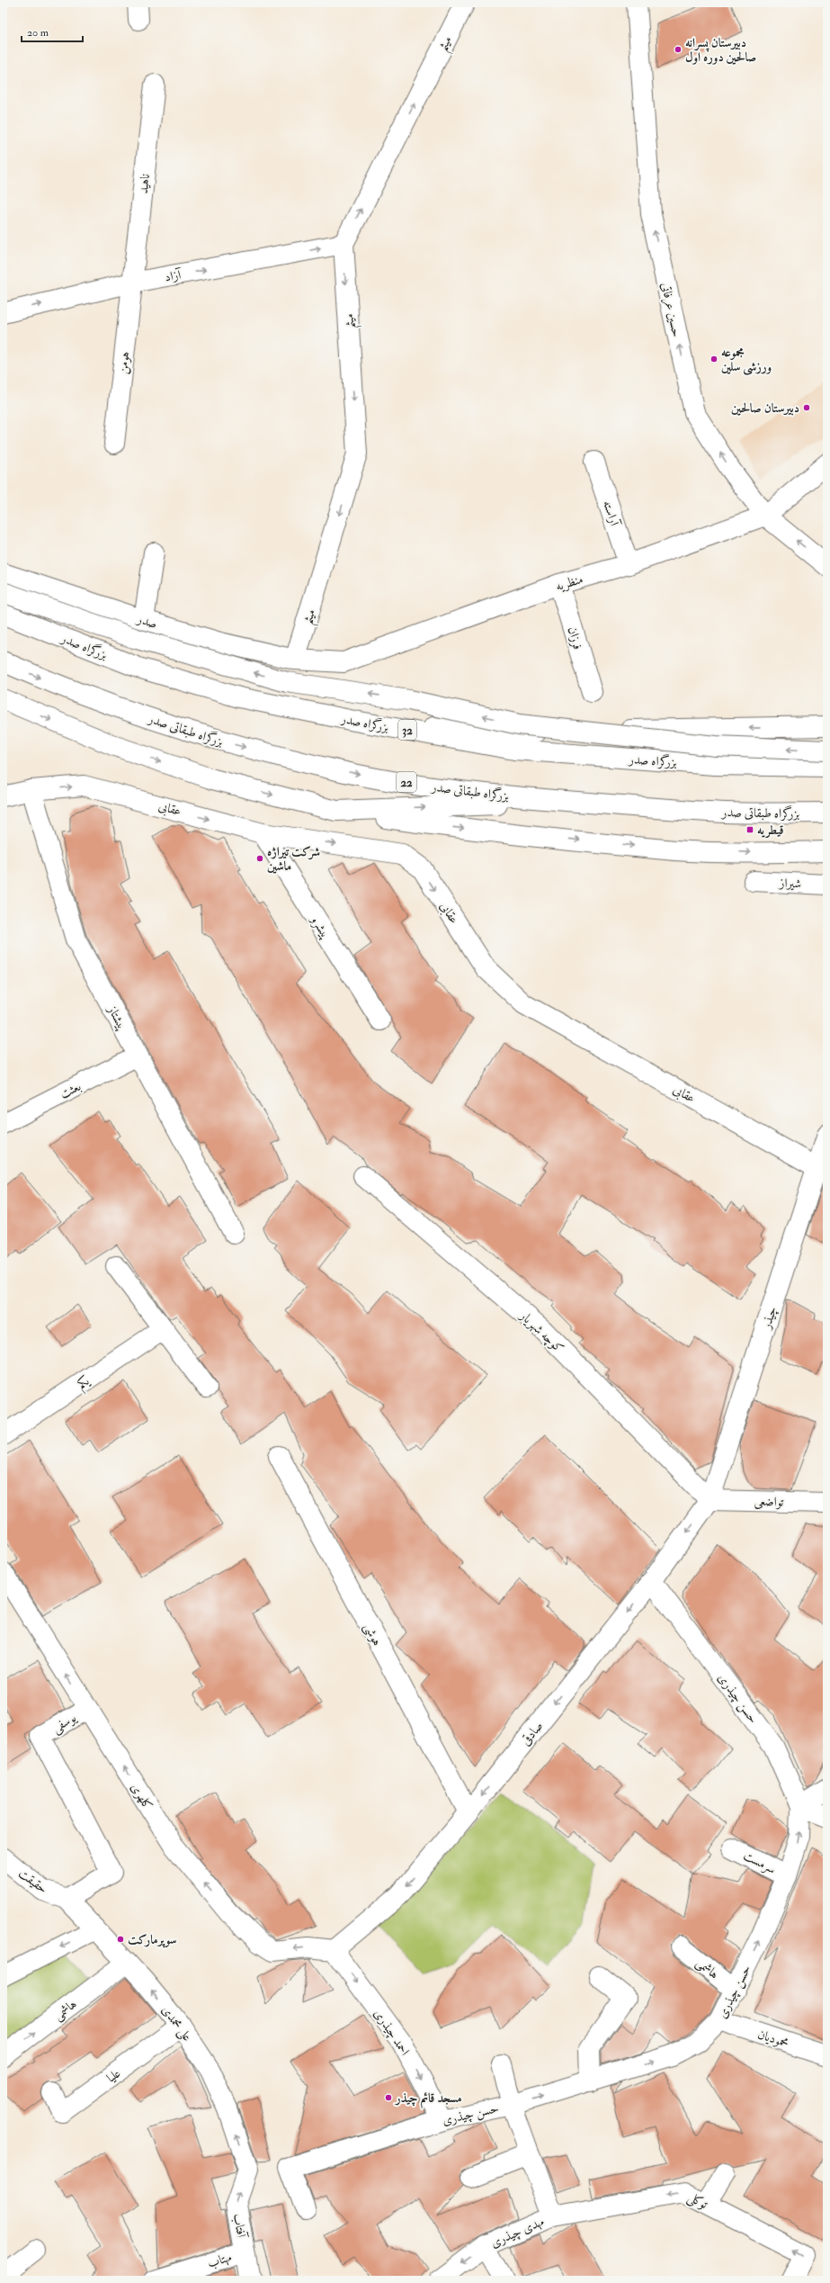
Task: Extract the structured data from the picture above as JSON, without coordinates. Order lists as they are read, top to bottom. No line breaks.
{"streets":{"main road":["میثم","ناهید","آزاد","حسین عرفاتی","هومن","آراسته","منظریه","صدر","فرزان","بزرگراه صدر","بزرگراه طبقاتی صدر","32","22","عقابی","شیراز","پیشرو","پیشتاز","بعثت","چیذر","کوچه شهریار","یکم","تواضعی","هوشی","حسن چیذری","یوسفی","صادقی","کلهری","سرمست","حقیقت","هاشمی","علی محمدی","احمد چیذری","محمودیان","علیا","توکلی","آفتاب","مهدی چیذری","مهتاب"]},"crossings":[["میثم","آزاد"],["میثم","منظریه"],["میثم","صدر"],["ناهید","آزاد"],["ناهید","هومن"],["آزاد","هومن"],["حسین عرفاتی","منظریه"],["آراسته","منظریه"],["منظریه","صدر"],["منظریه","فرزان"],["عقابی","پیشرو"],["عقابی","پیشتاز"],["عقابی","چیذر"],["پیشتاز","بعثت"],["چیذر","کوچه شهریار"],["چیذر","تواضعی"],["چیذر","صادقی"],["کوچه شهریار","تواضعی"],["کوچه شهریار","صادقی"],["تواضعی","صادقی"],["هوشی","صادقی"],["حسن چیذری","صادقی"],["حسن چیذری","سرمست"],["حسن چیذری","هاشمی"],["حسن چیذری","احمد چیذری"],["حسن چیذری","محمودیان"],["حسن چیذری","مهدی چیذری"],["یوسفی","کلهری"],["یوسفی","حقیقت"],["یوسفی","علی محمدی"],["صادقی","کلهری"],["صادقی","احمد چیذری"],["کلهری","احمد چیذری"],["حقیقت","علی محمدی"],["هاشمی","علی محمدی"],["علی محمدی","علیا"],["علی محمدی","آفتاب"],["توکلی","مهدی چیذری"],["آفتاب","مهتاب"]],"one_way":["آزاد","حسین عرفاتی","حسن چیذری","صادقی","کلهری","علی محمدی","احمد چیذری","توکلی","آفتاب"],"places":{"other":["دبیرستان پسرانه صالحین دوره اول","مجموعه ورزشی سلین","دبیرستان صالحین","شرکت تیراژه ماشین","سوپرمارکت","مسجد قائم چیذر"],"transit":["قیطریه"]},"scale_bar":"20 m"}
